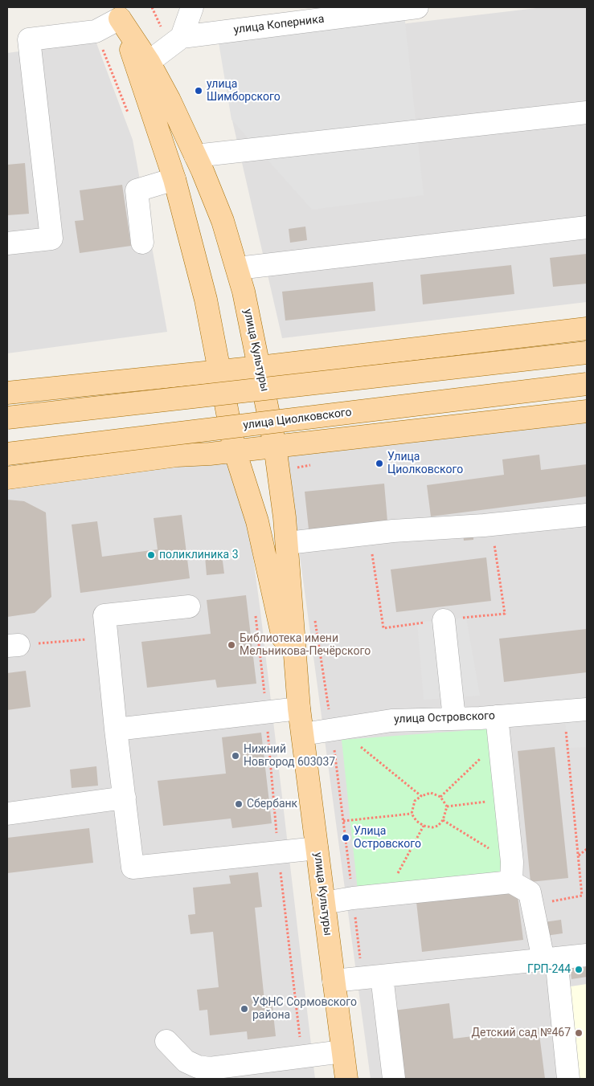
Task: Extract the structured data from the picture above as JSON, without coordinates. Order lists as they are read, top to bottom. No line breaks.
{"streets":{"main road":["улица Культуры","улица Циолковского"],"street":["улица Коперника","улица Островского"]},"crossings":[["улица Культуры","улица Островского"]],"places":["улица Шимборского","Улица Циолковского","поликлиника 3","Библиотека имени Мельникова-Печёрского","Нижний Новгород 603037","Сбербанк","Улица Островского","ГРП-244","УФНС Сормовского района","Детский сад №467"]}
